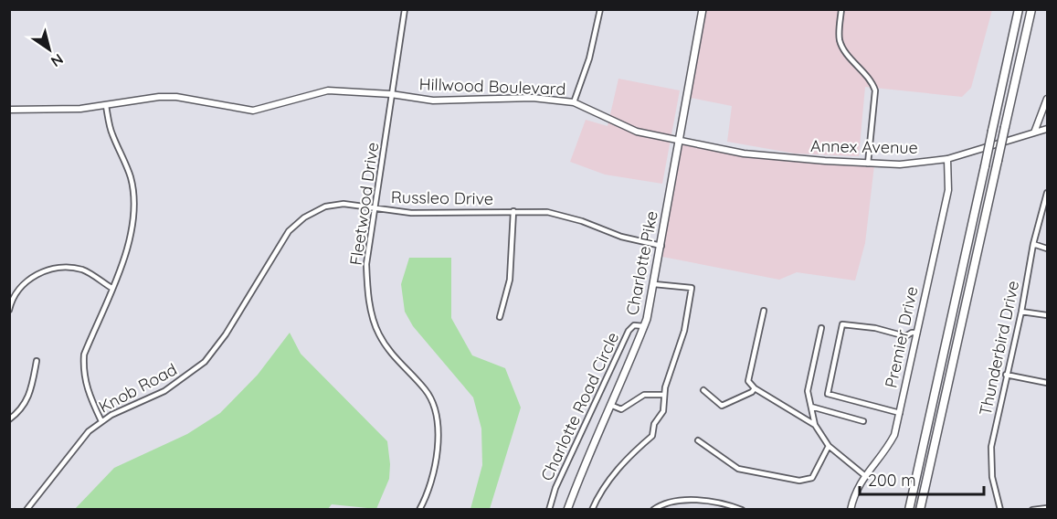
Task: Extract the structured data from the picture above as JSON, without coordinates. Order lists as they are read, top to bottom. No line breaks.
{"streets":{"main road":["Charlotte Pike"],"street":["Hillwood Boulevard","Annex Avenue","Russleo Drive","Fleetwood Drive","Premier Drive","Thunderbird Drive","Knob Road","Charlotte Road Circle"]},"crossings":[["Hillwood Boulevard","Annex Avenue"],["Hillwood Boulevard","Fleetwood Drive"],["Hillwood Boulevard","Charlotte Pike"],["Annex Avenue","Charlotte Pike"],["Annex Avenue","Premier Drive"],["Russleo Drive","Fleetwood Drive"],["Russleo Drive","Charlotte Pike"],["Russleo Drive","Knob Road"],["Charlotte Pike","Charlotte Road Circle"]],"scale_bar":"200 m","north":"bottom right"}
